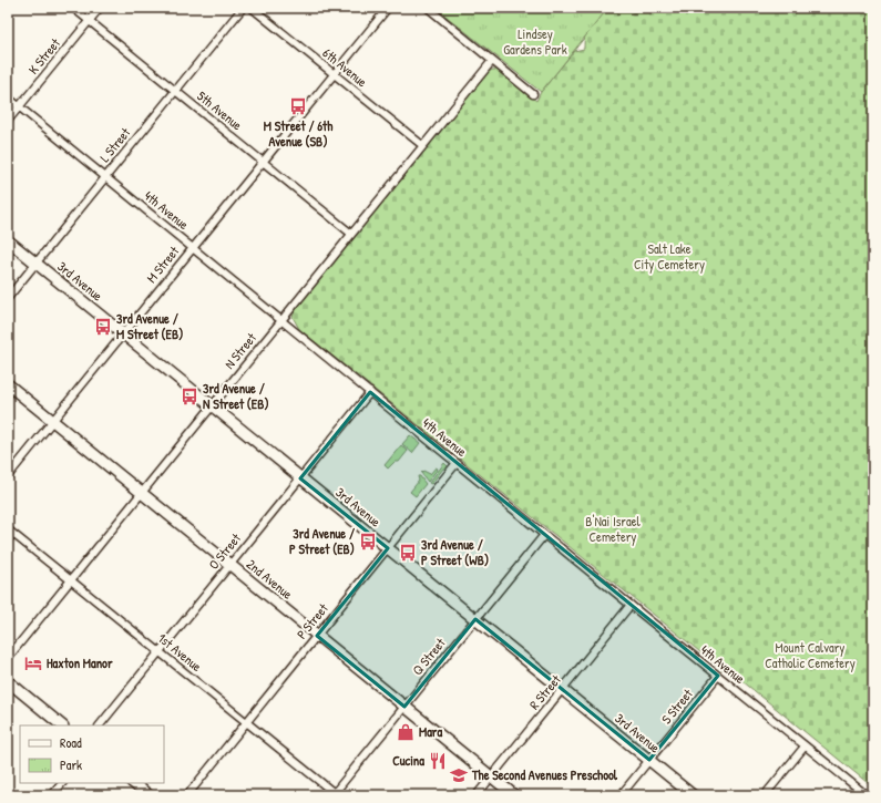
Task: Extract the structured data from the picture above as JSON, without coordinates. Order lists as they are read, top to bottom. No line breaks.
{"streets":{"street":["K Street","6th Avenue","5th Avenue","L Street","4th Avenue","M Street","3rd Avenue","N Street","O Street","2nd Avenue","P Street","1st Avenue","Q Street","R Street","S Street"]},"crossings":[["K Street","5th Avenue"],["K Street","4th Avenue"],["6th Avenue","M Street"],["6th Avenue","N Street"],["5th Avenue","L Street"],["5th Avenue","M Street"],["5th Avenue","N Street"],["L Street","4th Avenue"],["L Street","3rd Avenue"],["4th Avenue","M Street"],["4th Avenue","N Street"],["4th Avenue","O Street"],["4th Avenue","P Street"],["4th Avenue","Q Street"],["4th Avenue","R Street"],["4th Avenue","S Street"],["M Street","3rd Avenue"],["M Street","2nd Avenue"],["3rd Avenue","N Street"],["3rd Avenue","O Street"],["3rd Avenue","P Street"],["3rd Avenue","Q Street"],["3rd Avenue","R Street"],["3rd Avenue","S Street"],["N Street","2nd Avenue"],["N Street","1st Avenue"],["O Street","2nd Avenue"],["O Street","1st Avenue"],["2nd Avenue","P Street"],["2nd Avenue","Q Street"],["2nd Avenue","R Street"],["P Street","1st Avenue"],["1st Avenue","Q Street"]],"parks":["Lindsey Gardens Park","Salt Lake City Cemetery","B'Nai Israel Cemetery","Mount Calvary Catholic Cemetery"],"places":{"bus stop":["M Street / 6th Avenue (SB)","3rd Avenue / M Street (EB)","3rd Avenue / N Street (EB)","3rd Avenue / P Street (EB)","3rd Avenue / P Street (WB)"],"hotel":["Haxton Manor"],"shop":["Mara"],"restaurant":["Cucina"],"school or university":["The Second Avenues Preschool"]},"legend":["Road","Park"]}
